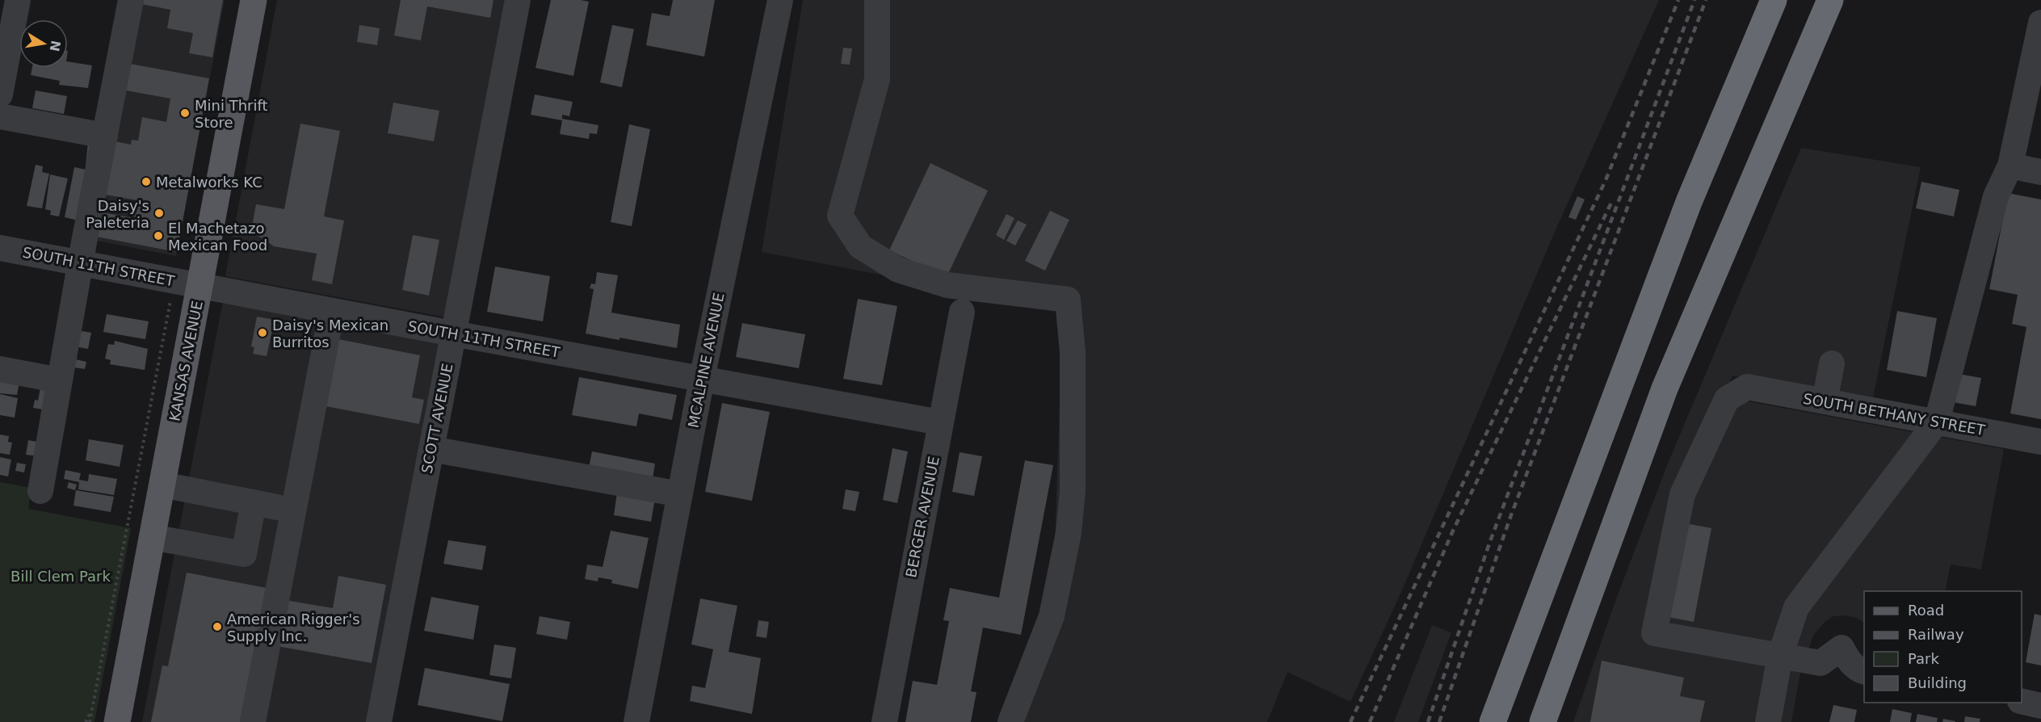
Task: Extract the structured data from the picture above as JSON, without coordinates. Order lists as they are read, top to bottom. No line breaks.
{"streets":{"main road":["KANSAS AVENUE"],"street":["SOUTH 11TH STREET","MCALPINE AVENUE","SOUTH BETHANY STREET","SCOTT AVENUE","BERGER AVENUE"]},"crossings":[["SOUTH 11TH STREET","MCALPINE AVENUE"],["SOUTH 11TH STREET","KANSAS AVENUE"],["SOUTH 11TH STREET","SCOTT AVENUE"],["SOUTH 11TH STREET","BERGER AVENUE"]],"parks":["Bill Clem Park"],"places":["Mini Thrift Store","Metalworks KC","Daisy's Paleteria","El Machetazo Mexican Food","Daisy's Mexican Burritos","American Rigger's Supply Inc."],"legend":["Road","Railway","Park","Building"],"north":"right"}
